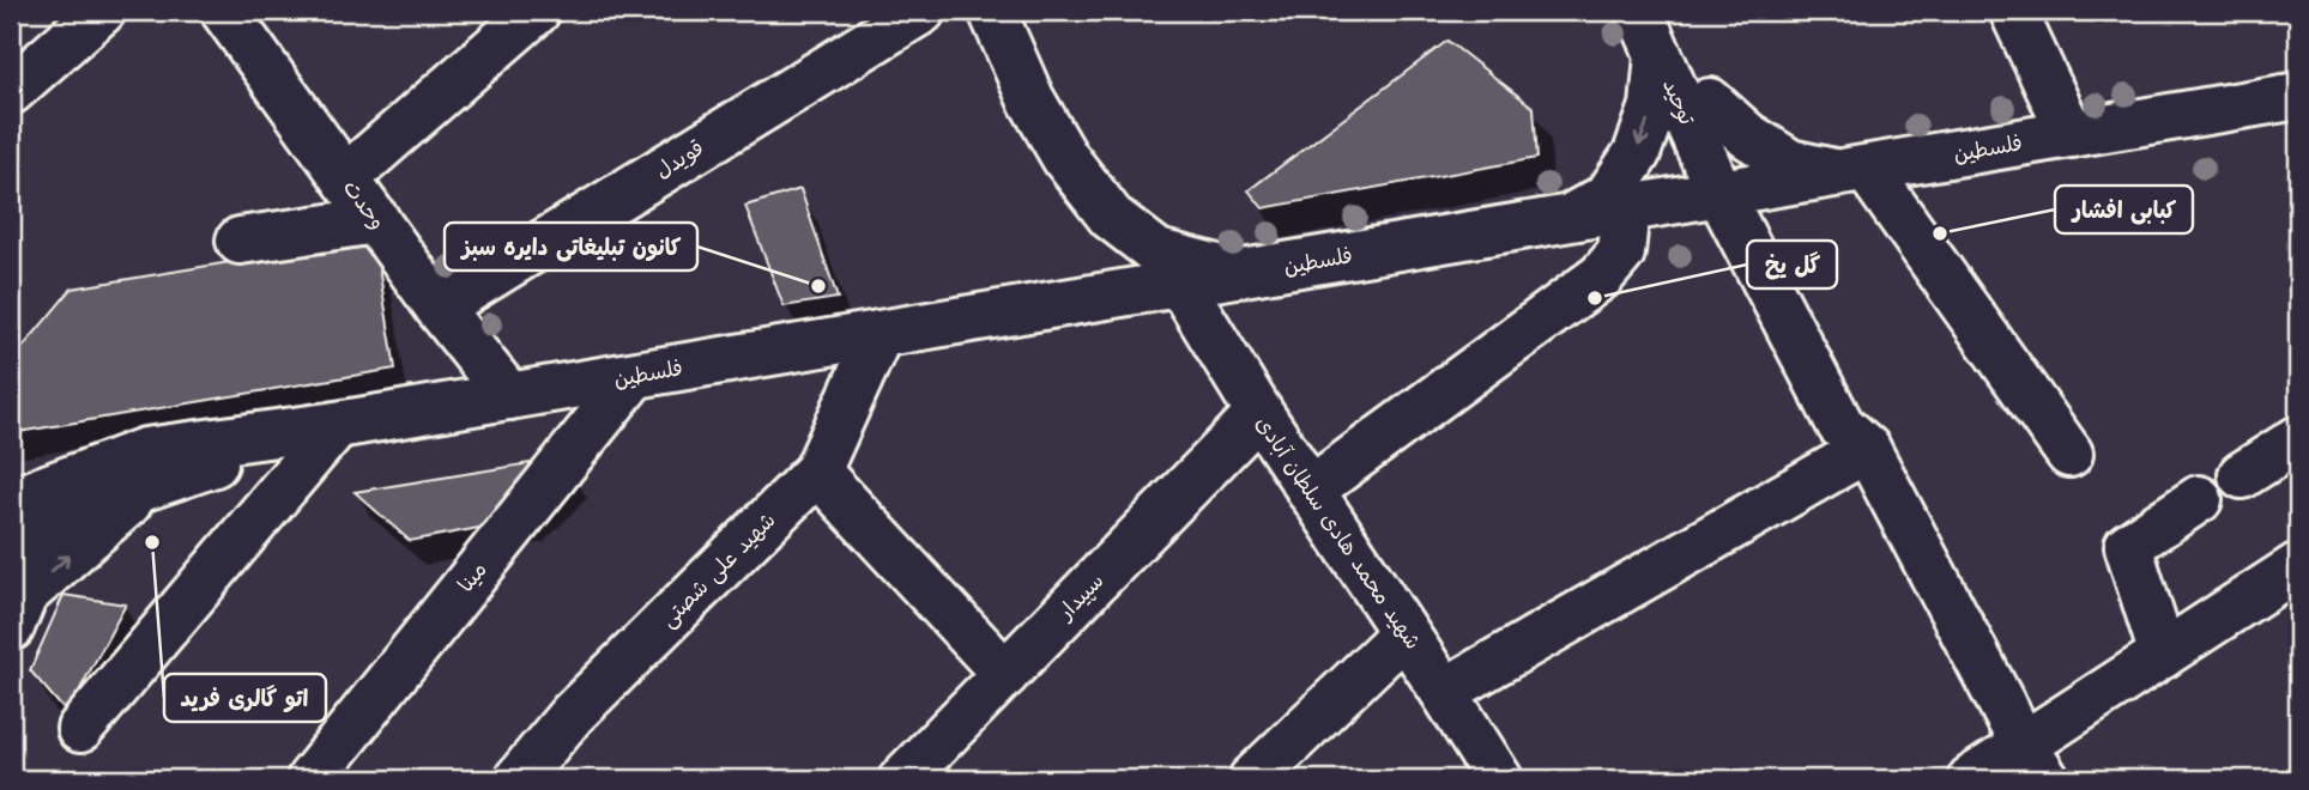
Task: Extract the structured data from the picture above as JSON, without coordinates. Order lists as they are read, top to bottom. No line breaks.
{"streets":{"street":["توحید","فلسطین","قویدل","وحدت","شهید محمد هادی سلطان آبادی","شهید علی شصتی","مینا","سپیدار"]},"crossings":[["توحید","فلسطین"],["فلسطین","وحدت"],["فلسطین","شهید محمد هادی سلطان آبادی"],["فلسطین","شهید علی شصتی"],["فلسطین","مینا"],["قویدل","وحدت"],["شهید محمد هادی سلطان آبادی","سپیدار"]],"places":["کبابی افشار","کانون تبلیغاتی دایره سبز","گل یخ","اتو گالری فرید"]}
